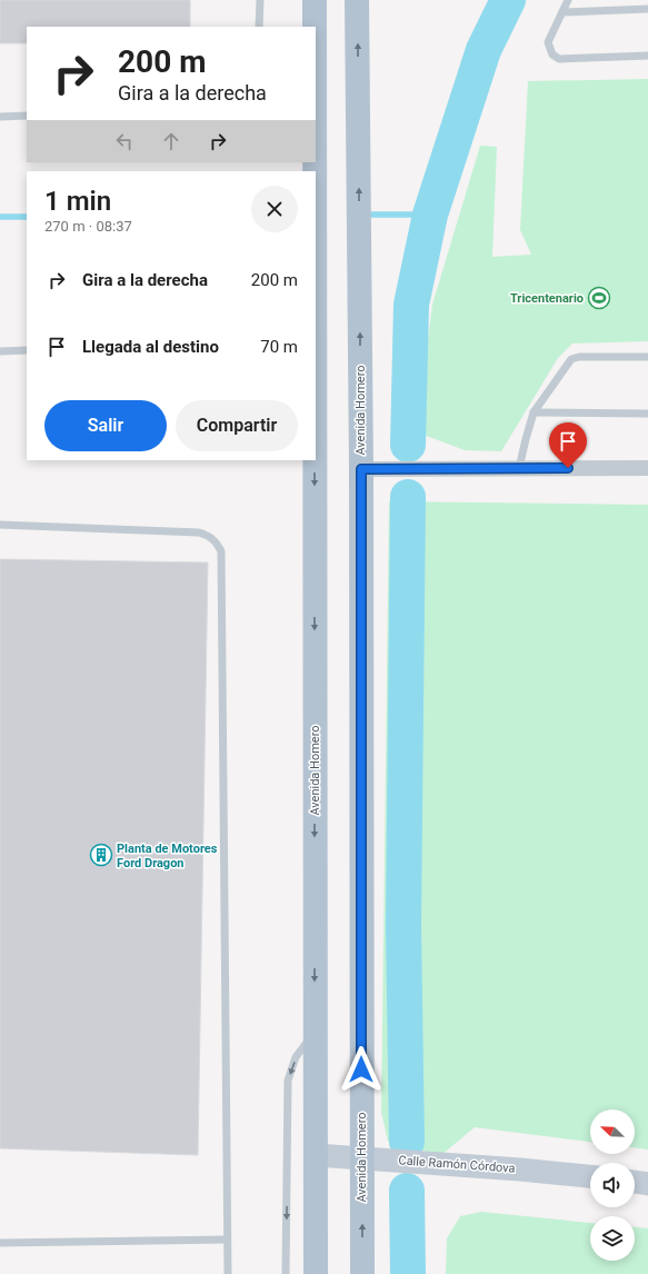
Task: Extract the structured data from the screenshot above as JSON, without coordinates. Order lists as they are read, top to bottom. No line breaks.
{"streets":{"main road":["Avenida Homero","Calle Ramón Córdova"]},"crossings":[["Avenida Homero","Calle Ramón Córdova"]],"places":{"sports":["Tricentenario"],"building":["Planta de Motores Ford Dragon"]},"north":"top left","page":{"turn":["200 m","Gira a la derecha"],"heading":["1 min","270 m · 08:37"],"list":[{"name":"Gira a la derecha","value":"200 m"},{"name":"Llegada al destino","value":"70 m"}],"buttons":["Salir","Compartir"]}}
